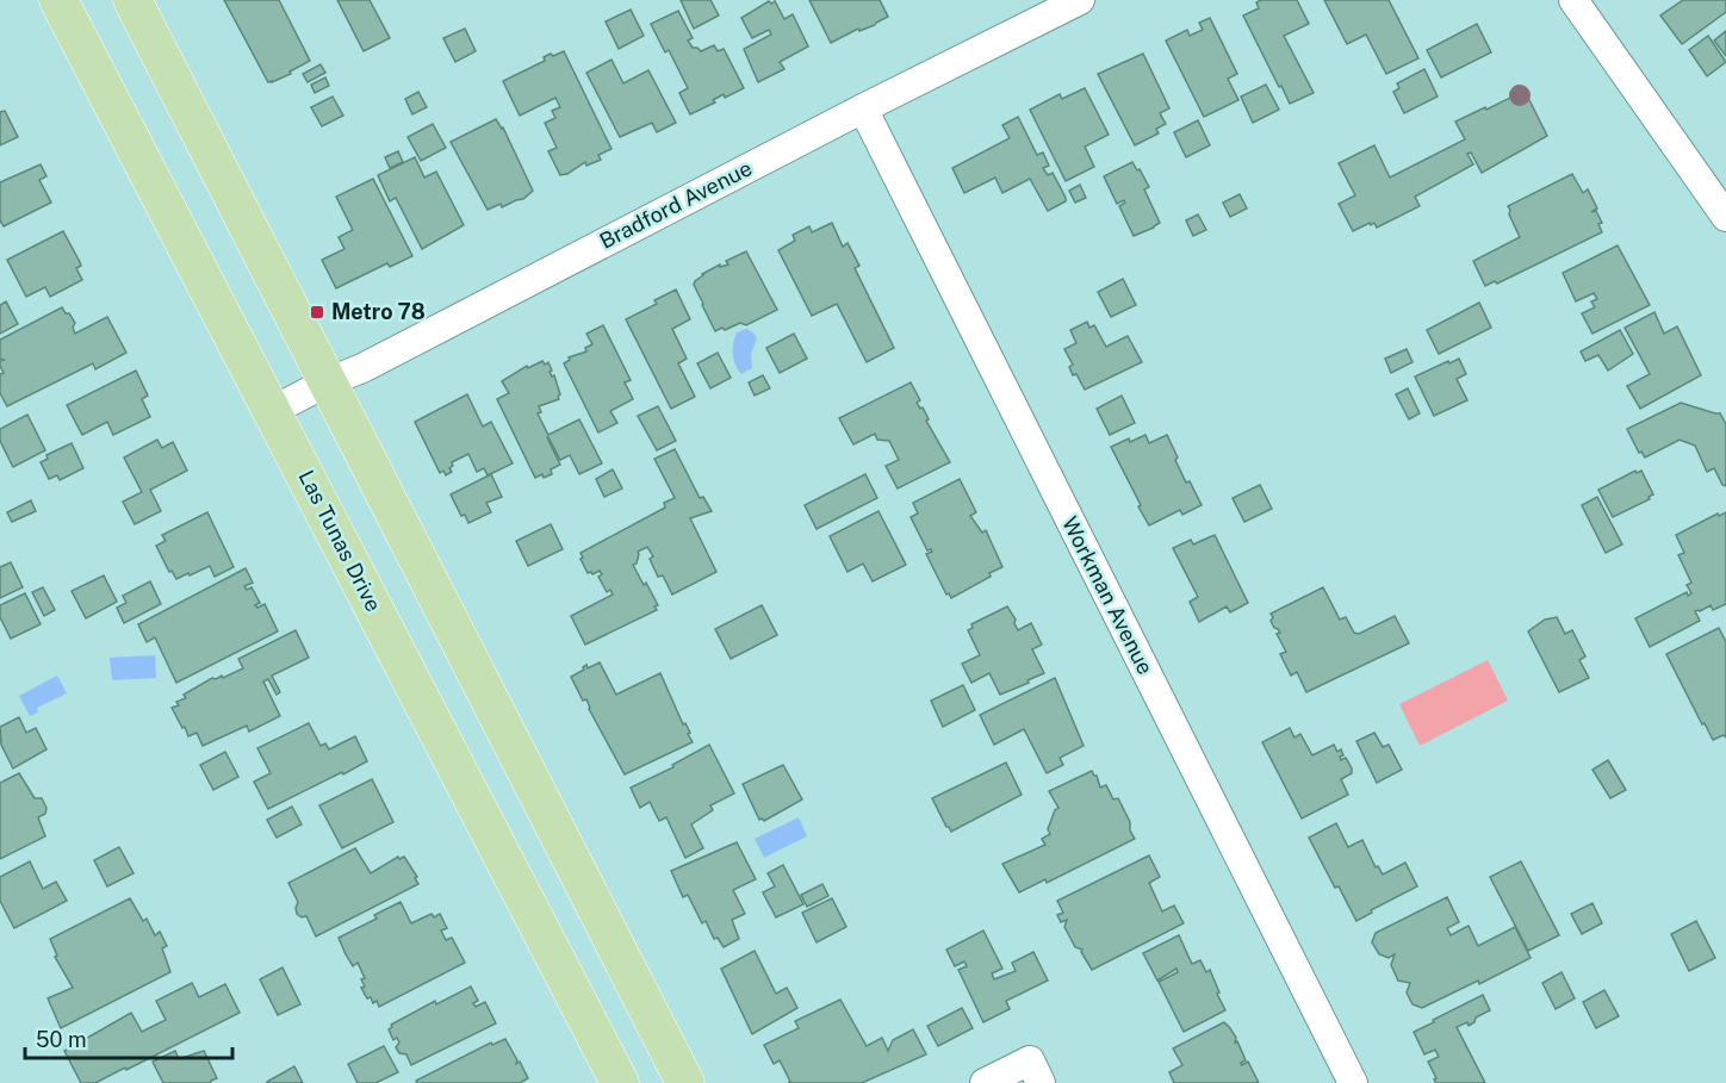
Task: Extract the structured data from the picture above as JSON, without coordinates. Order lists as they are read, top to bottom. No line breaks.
{"streets":{"main road":["Las Tunas Drive"],"street":["Bradford Avenue","Workman Avenue"]},"crossings":[["Bradford Avenue","Las Tunas Drive"],["Bradford Avenue","Workman Avenue"]],"places":{"transit":["Metro 78"]},"scale_bar":"50 m"}
